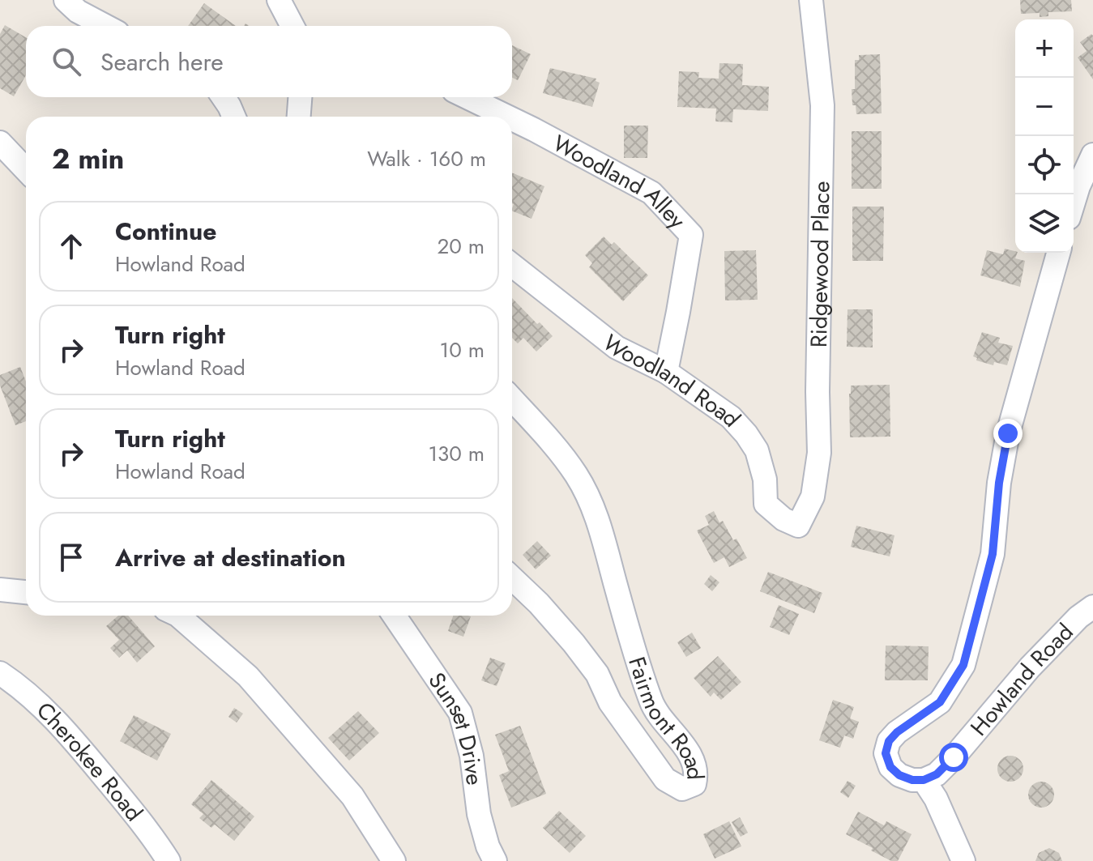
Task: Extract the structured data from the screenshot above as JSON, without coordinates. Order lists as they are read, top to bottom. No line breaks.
{"streets":{"street":["Woodland Alley","Ridgewood Place","Woodland Road","Howland Road","Fairmont Road","Sunset Drive","Cherokee Road"]},"crossings":[["Woodland Alley","Woodland Road"],["Ridgewood Place","Woodland Road"]],"page":{"map_buttons":["+","−"],"search":"Search here","heading":["2 min","Walk · 160 m"],"list":[["Continue","Howland Road","20 m"],["Turn right","Howland Road","10 m"],["Turn right","Howland Road","130 m"],"Arrive at destination"]}}
